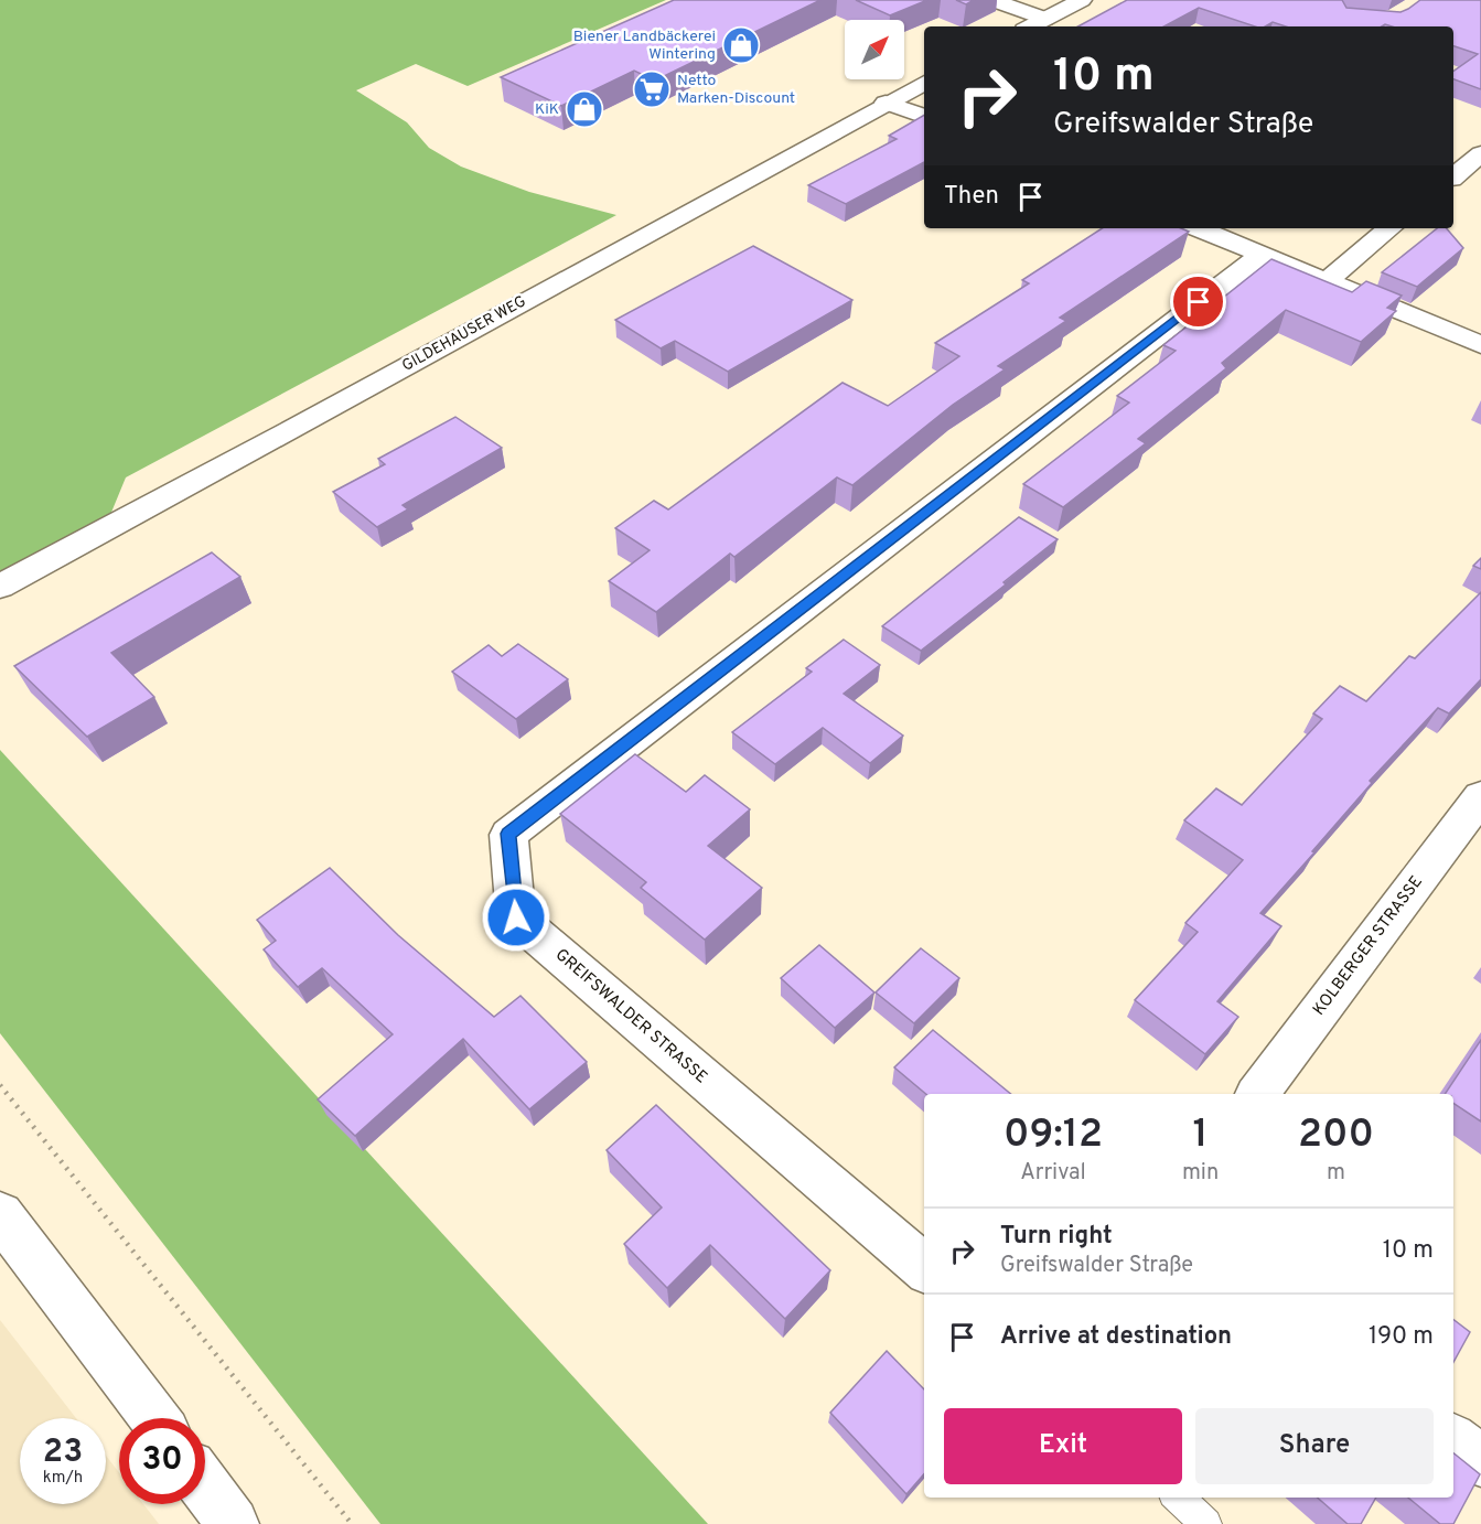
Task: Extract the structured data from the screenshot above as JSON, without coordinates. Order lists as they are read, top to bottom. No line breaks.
{"streets":{"street":["GILDEHAUSER WEG","KOLBERGER STRASSE","GREIFSWALDER STRASSE"]},"places":{"shop":["Biener Landbäckerei Wintering","KiK"],"supermarket":["Netto Marken-Discount"]},"north":"top right","page":{"turn":["10 m","Greifswalder Straße"],"then":"Then","eta":["09:12","Arrival","1","min","200","m"],"list":[{"name":"Turn right","note":"Greifswalder Straße","value":"10 m"},{"name":"Arrive at destination","value":"190 m"}],"buttons":["Exit","Share"],"speed":"23 km/h","limit":"30"}}
